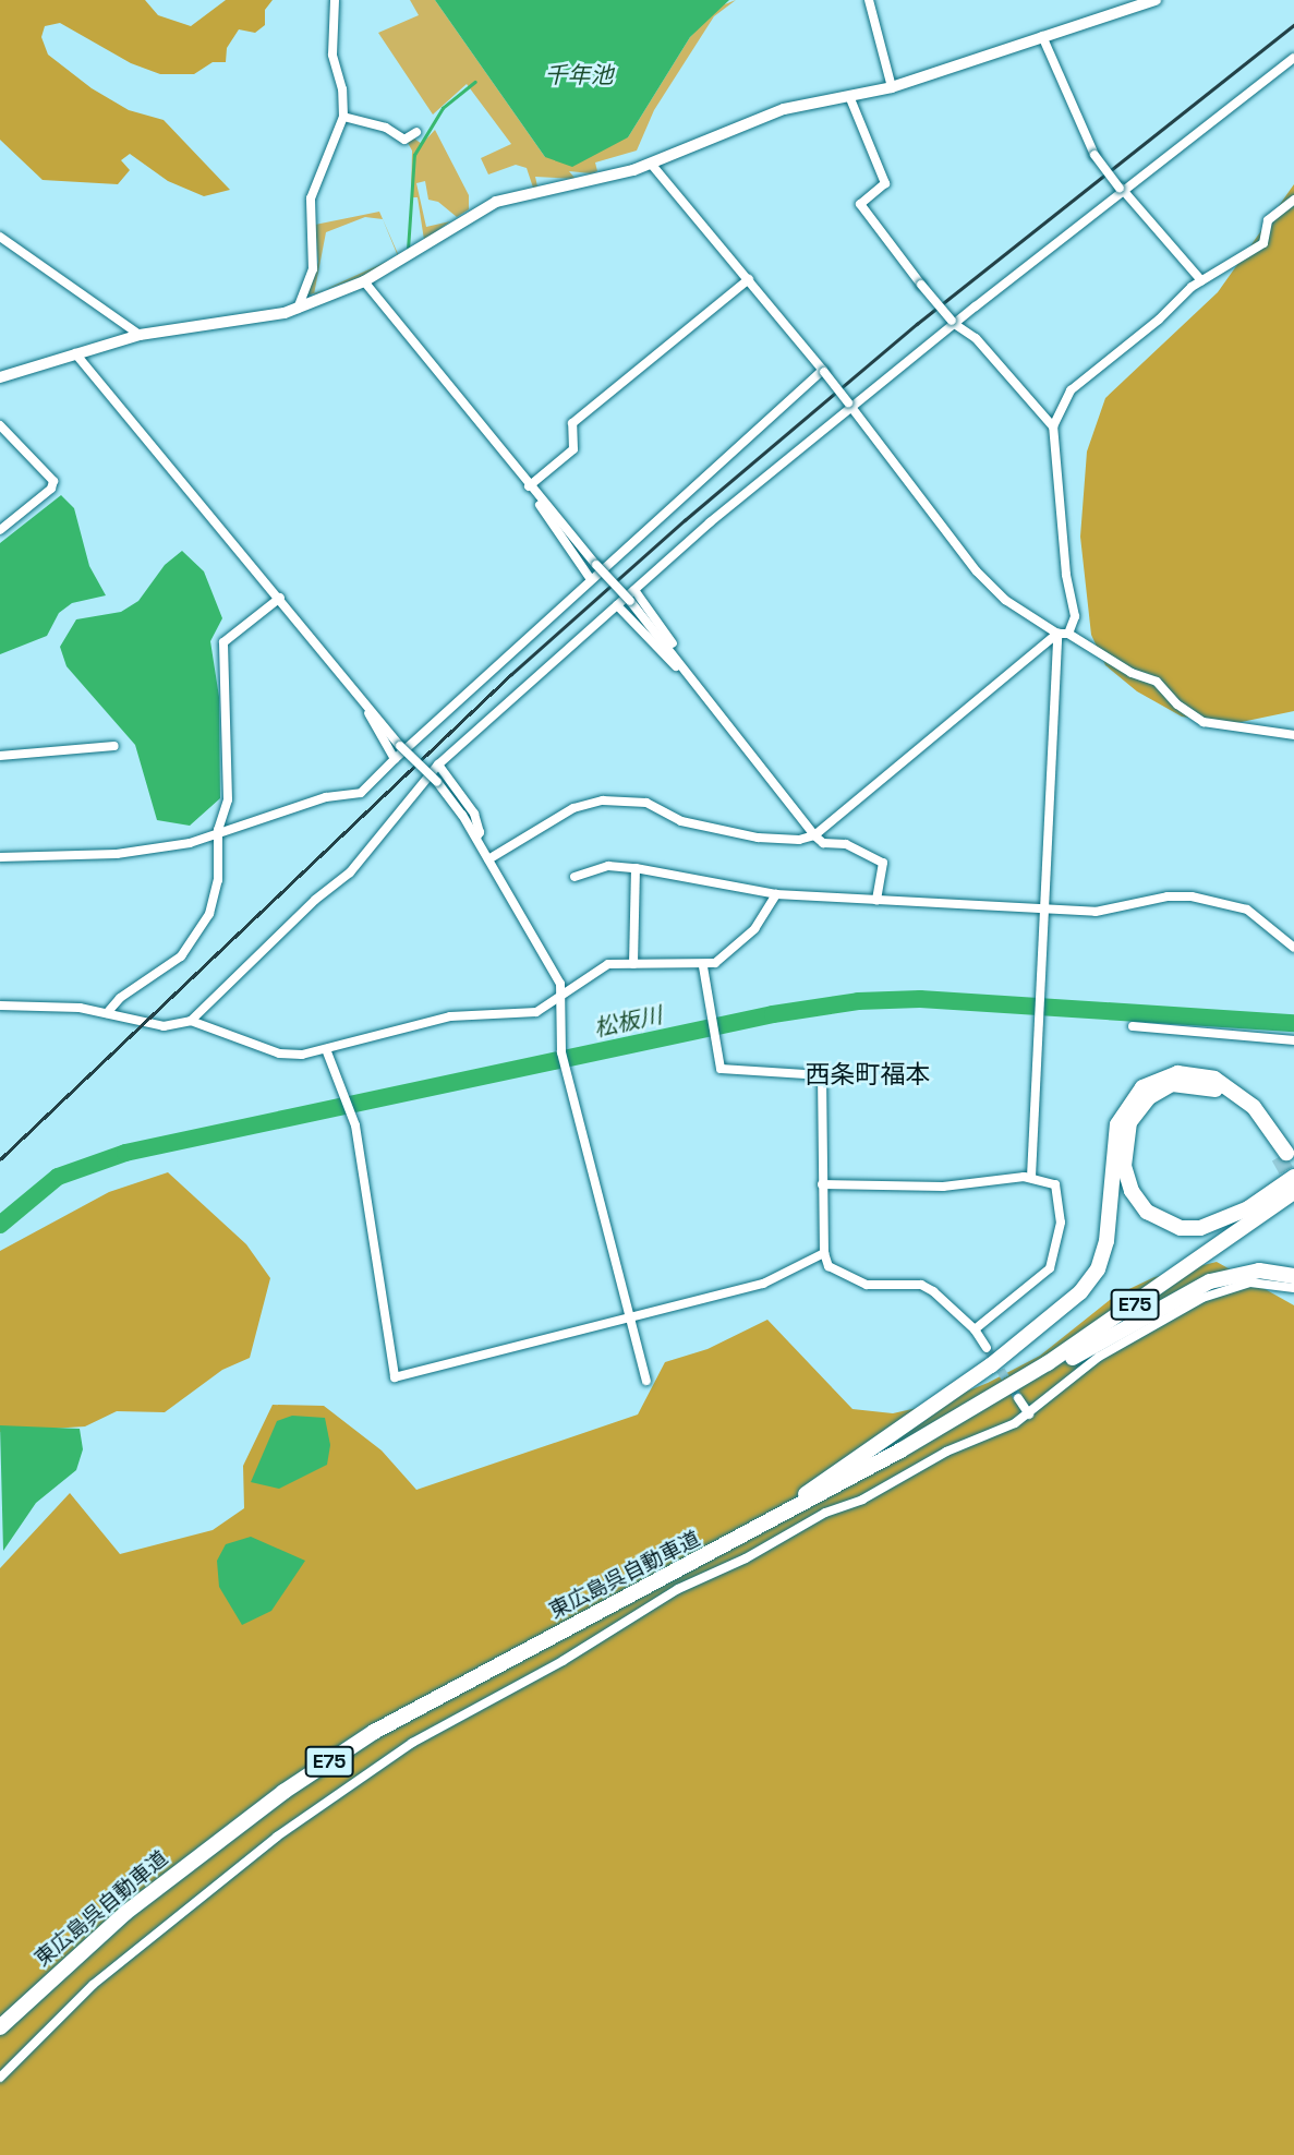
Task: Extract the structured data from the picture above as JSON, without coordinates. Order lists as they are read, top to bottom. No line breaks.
{"streets":{"highway":["E75","東広島呉自動車道"]},"districts":["西条町福本"],"water":["千年池","松板川"]}
